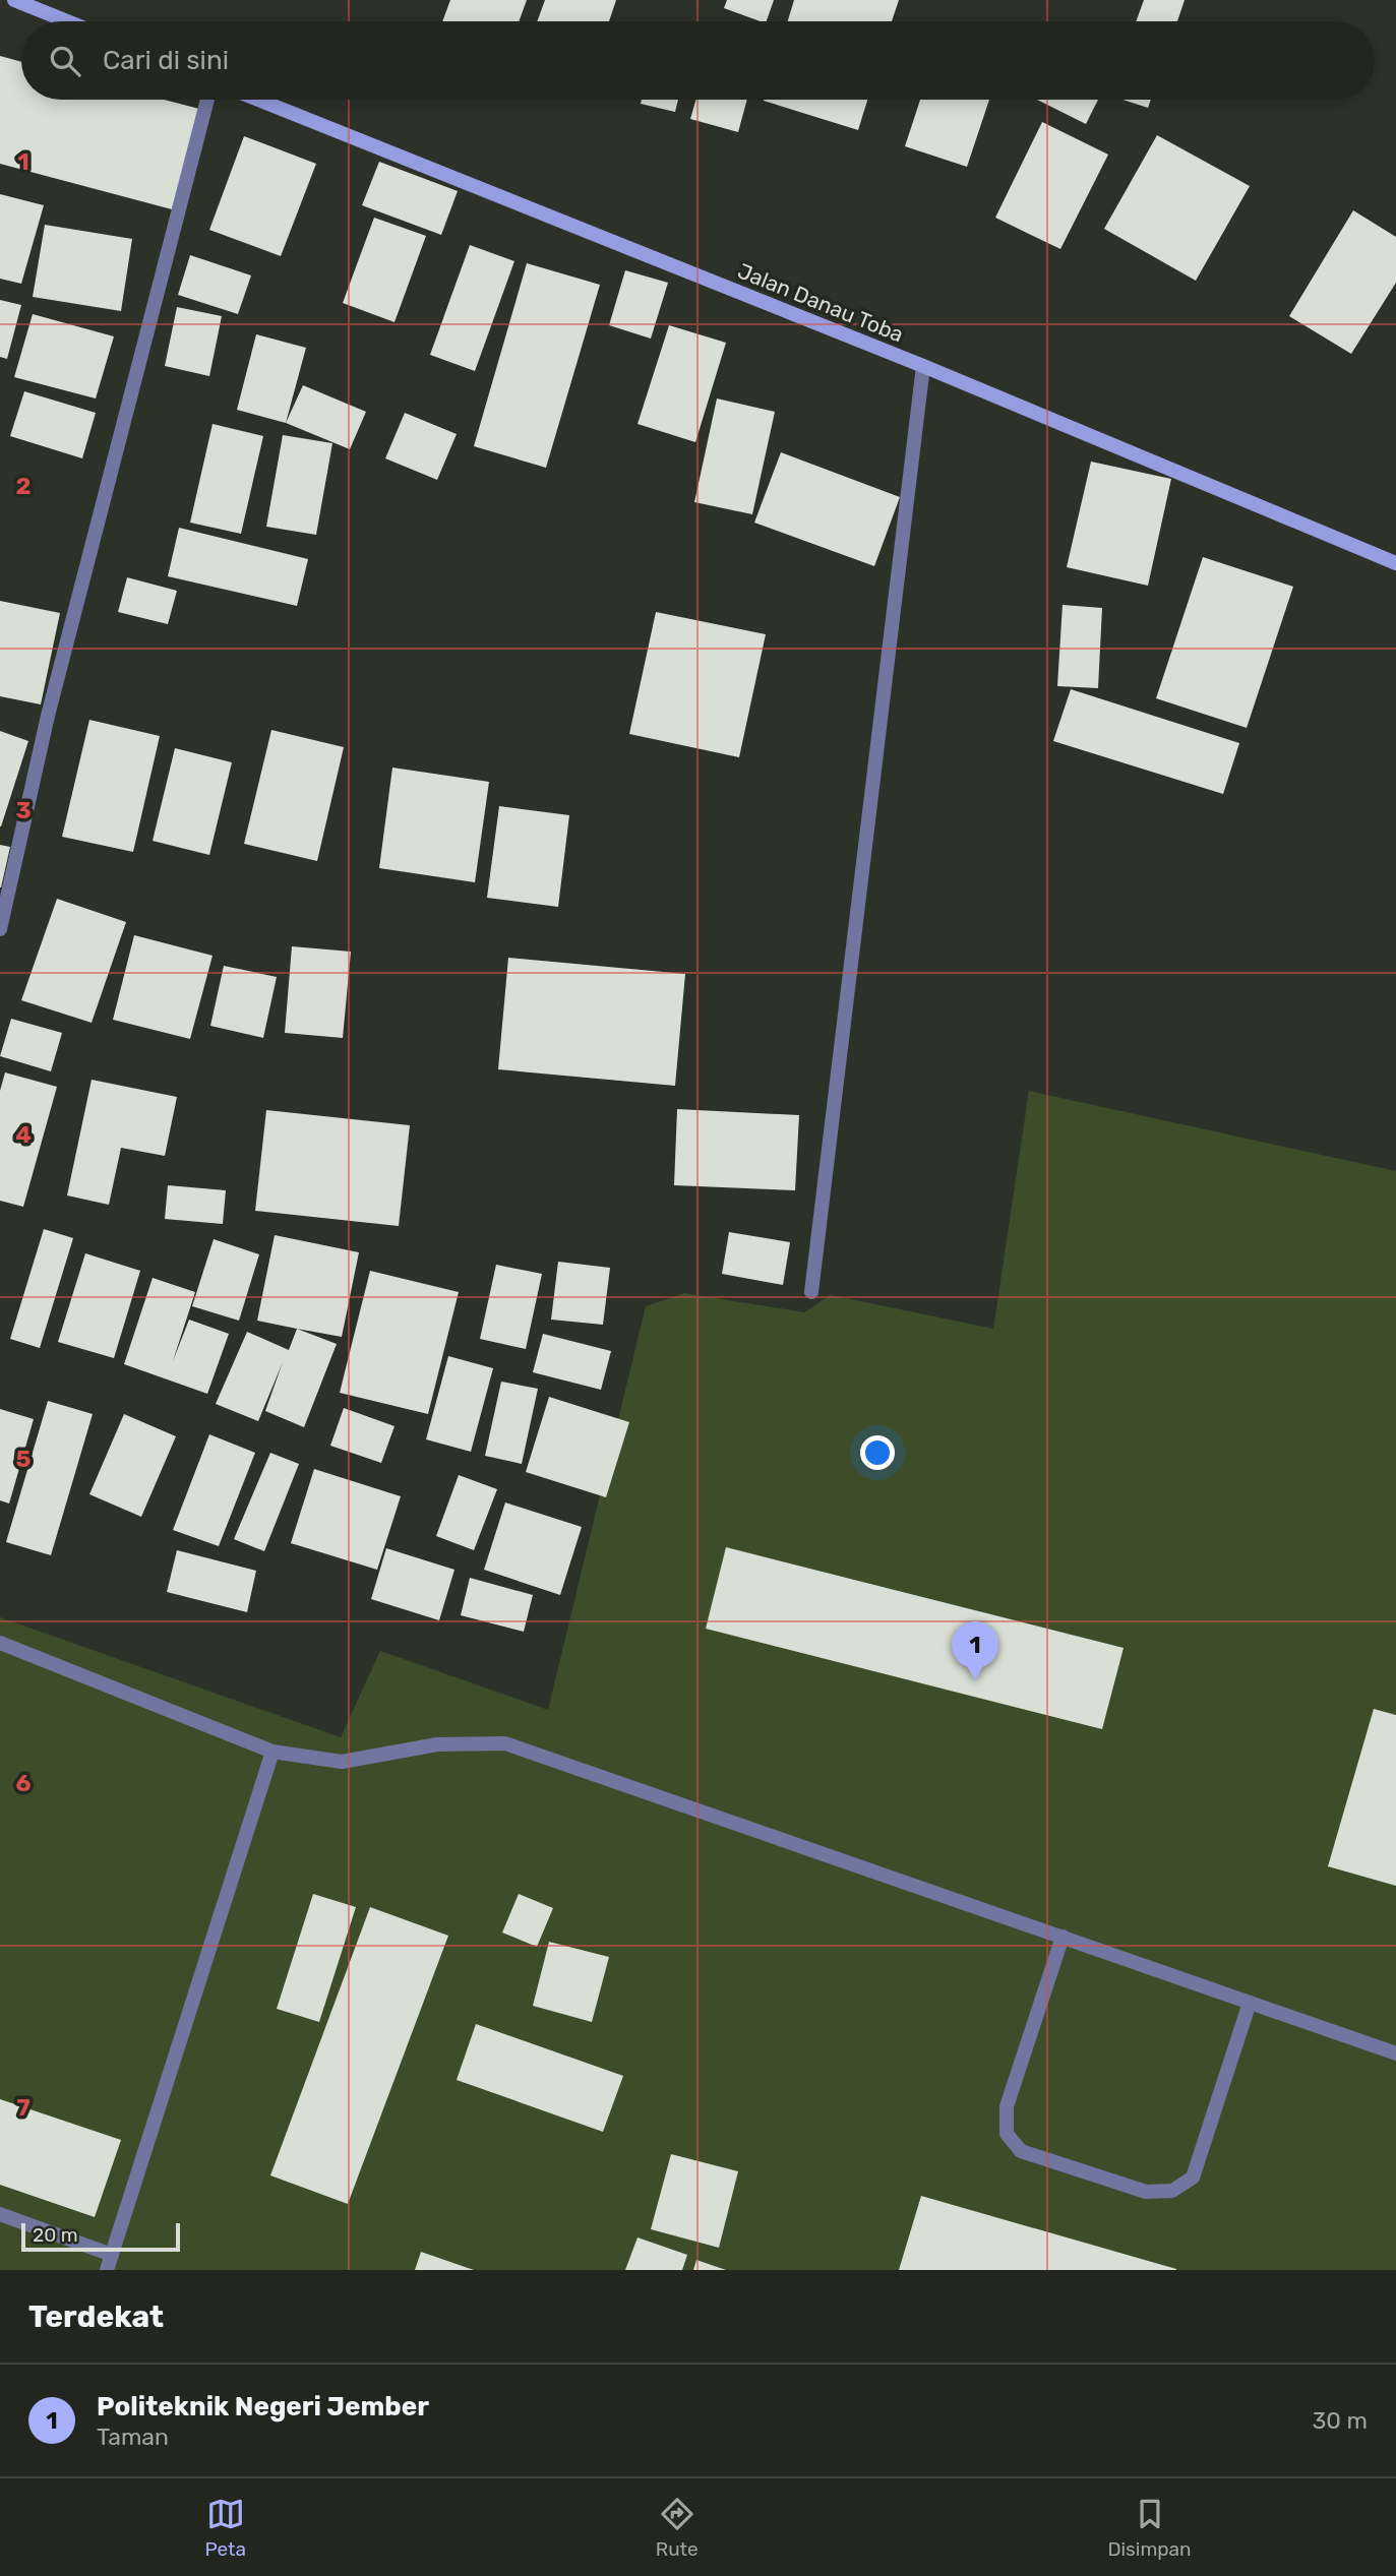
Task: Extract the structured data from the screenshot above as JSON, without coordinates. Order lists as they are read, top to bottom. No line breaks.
{"streets":{"main road":["Jalan Danau Toba"]},"scale_bar":"20 m","page":{"search":"Cari di sini","pins":"1","scale":"20 m","heading":"Terdekat","list":[{"mark":"1","name":"Politeknik Negeri Jember","note":"Taman","value":"30 m"}],"nav":["Peta","Rute","Disimpan"]},"grid":{"rows":["1","2","3","4","5","6","7"]}}
